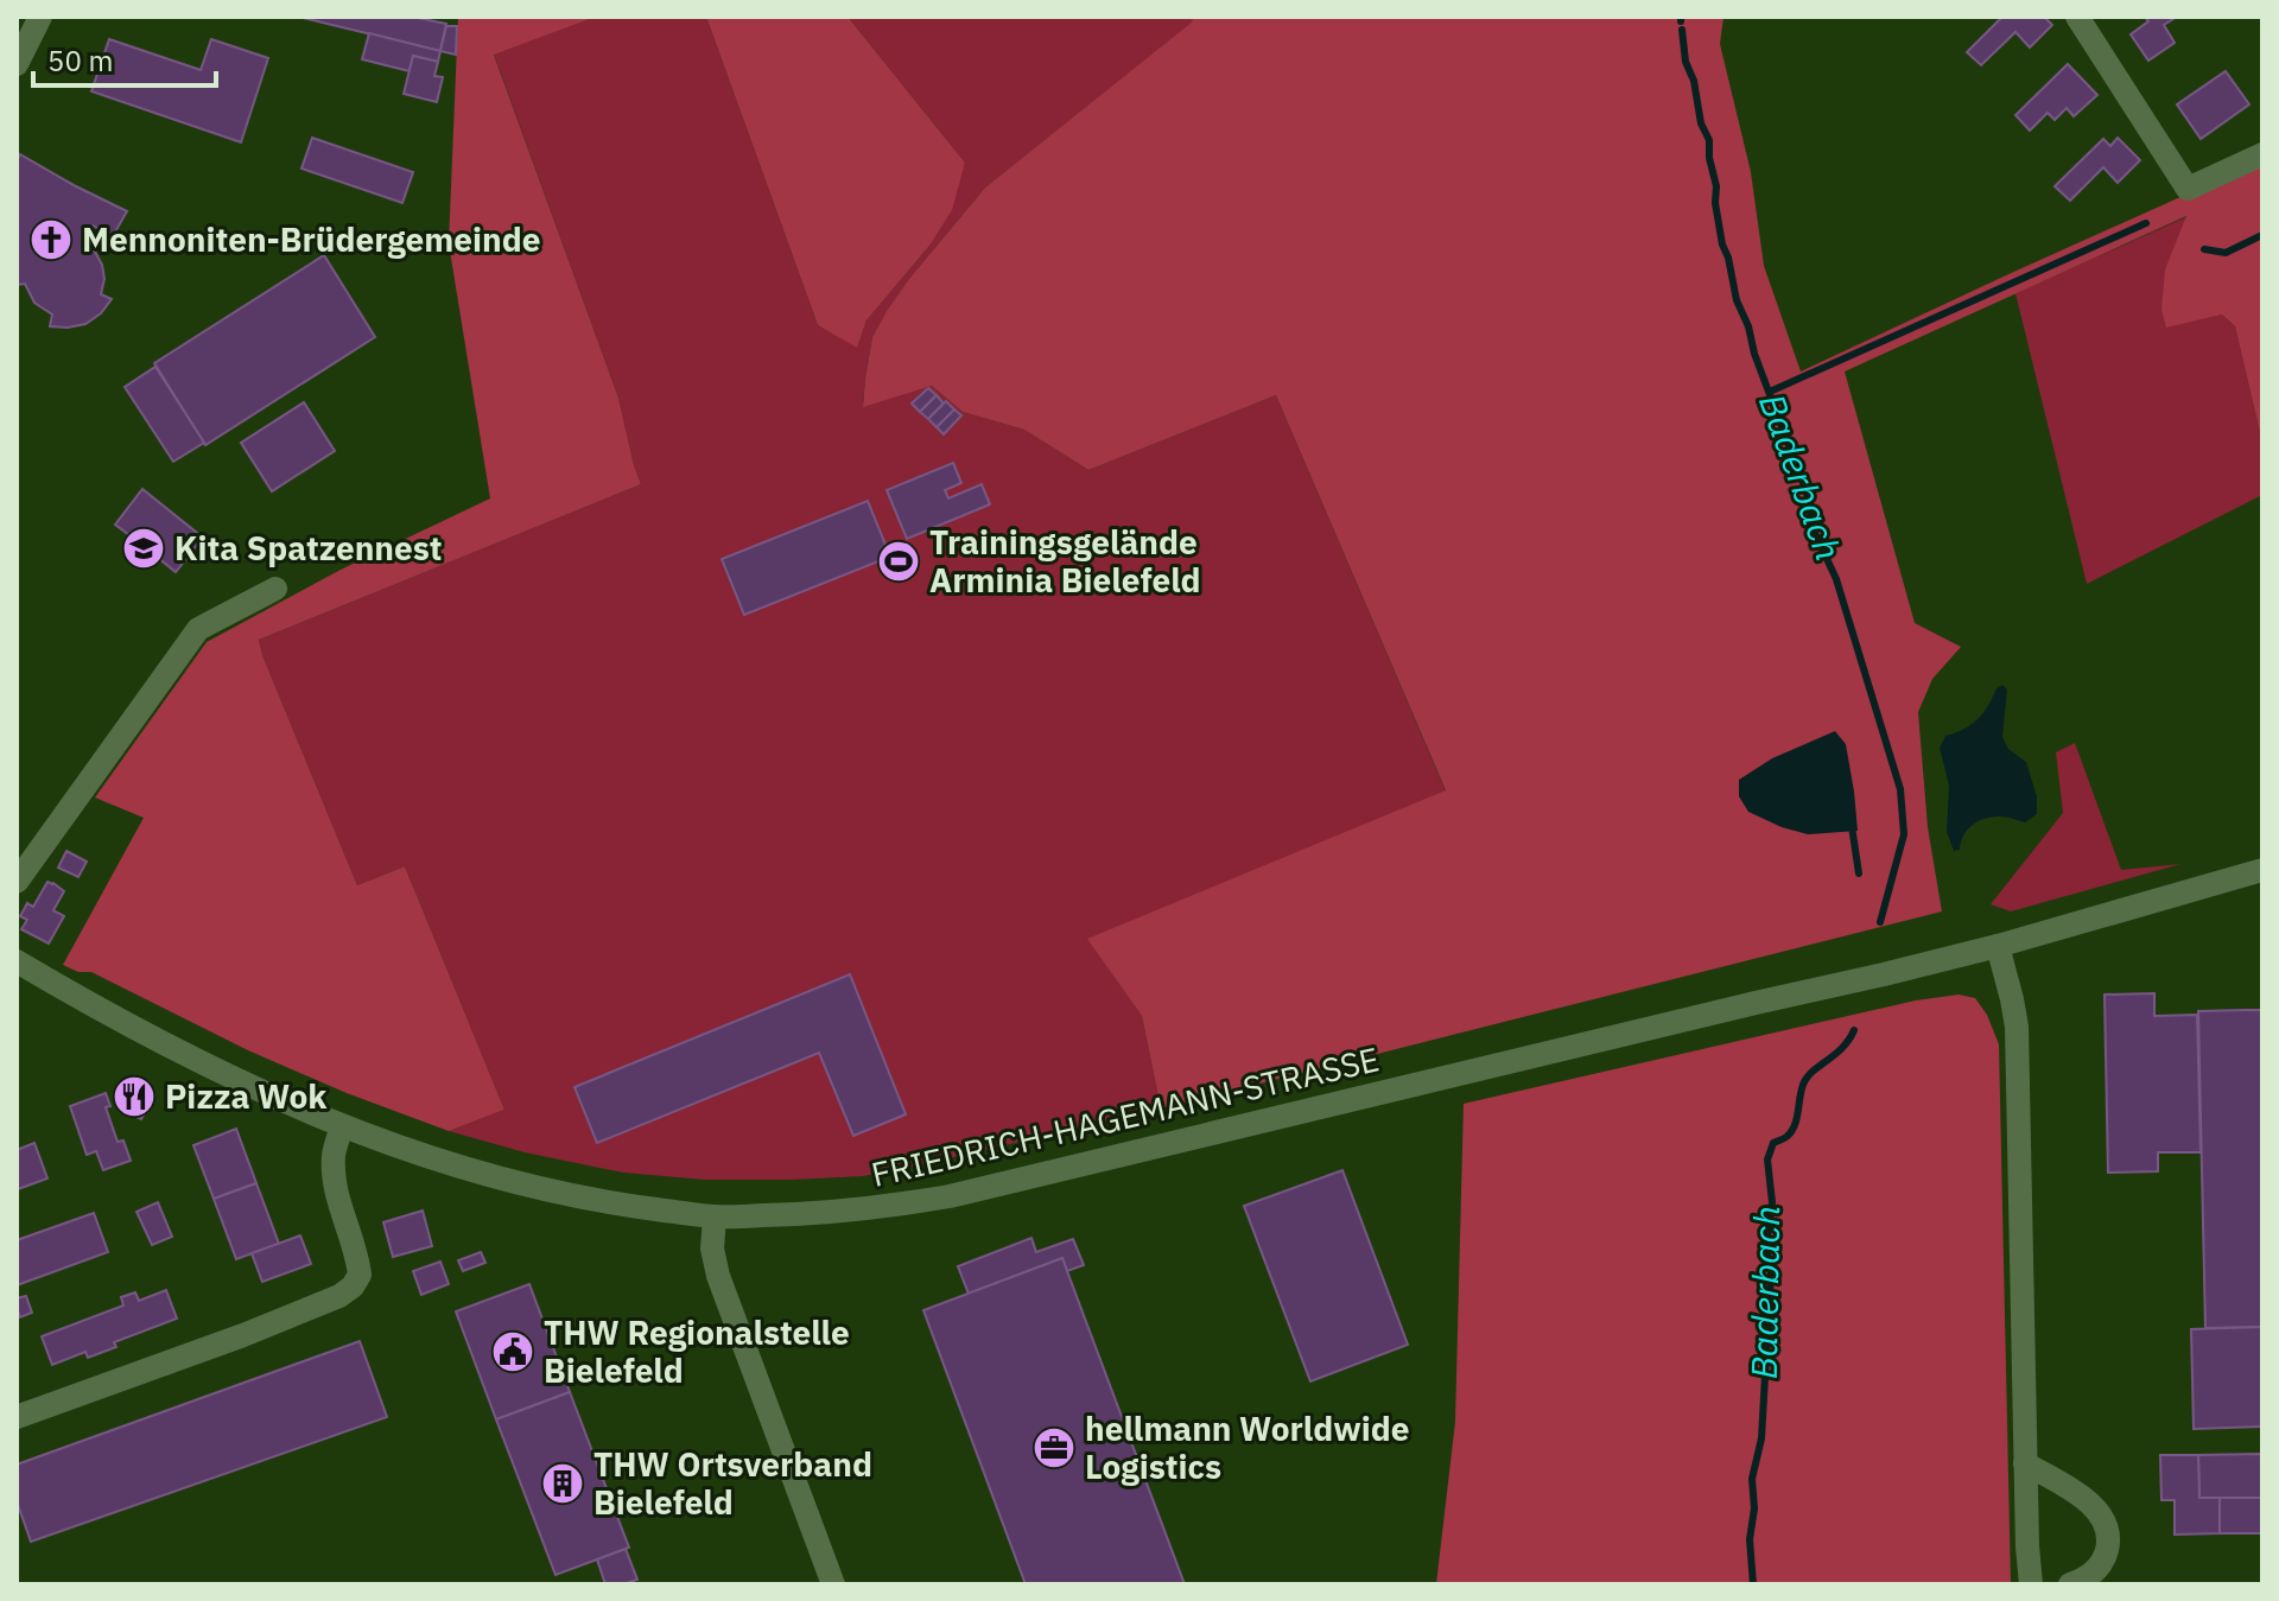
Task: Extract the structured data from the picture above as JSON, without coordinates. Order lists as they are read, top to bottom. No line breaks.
{"streets":{"street":["FRIEDRICH-HAGEMANN-STRASSE"]},"water":["Baderbach"],"places":{"church":["Mennoniten-Brüdergemeinde"],"school or university":["Kita Spatzennest"],"sports":["Trainingsgelände Arminia Bielefeld"],"restaurant":["Pizza Wok"],"public building":["THW Regionalstelle Bielefeld"],"office":["hellmann Worldwide Logistics"],"building":["THW Ortsverband Bielefeld"]},"scale_bar":"50 m"}
